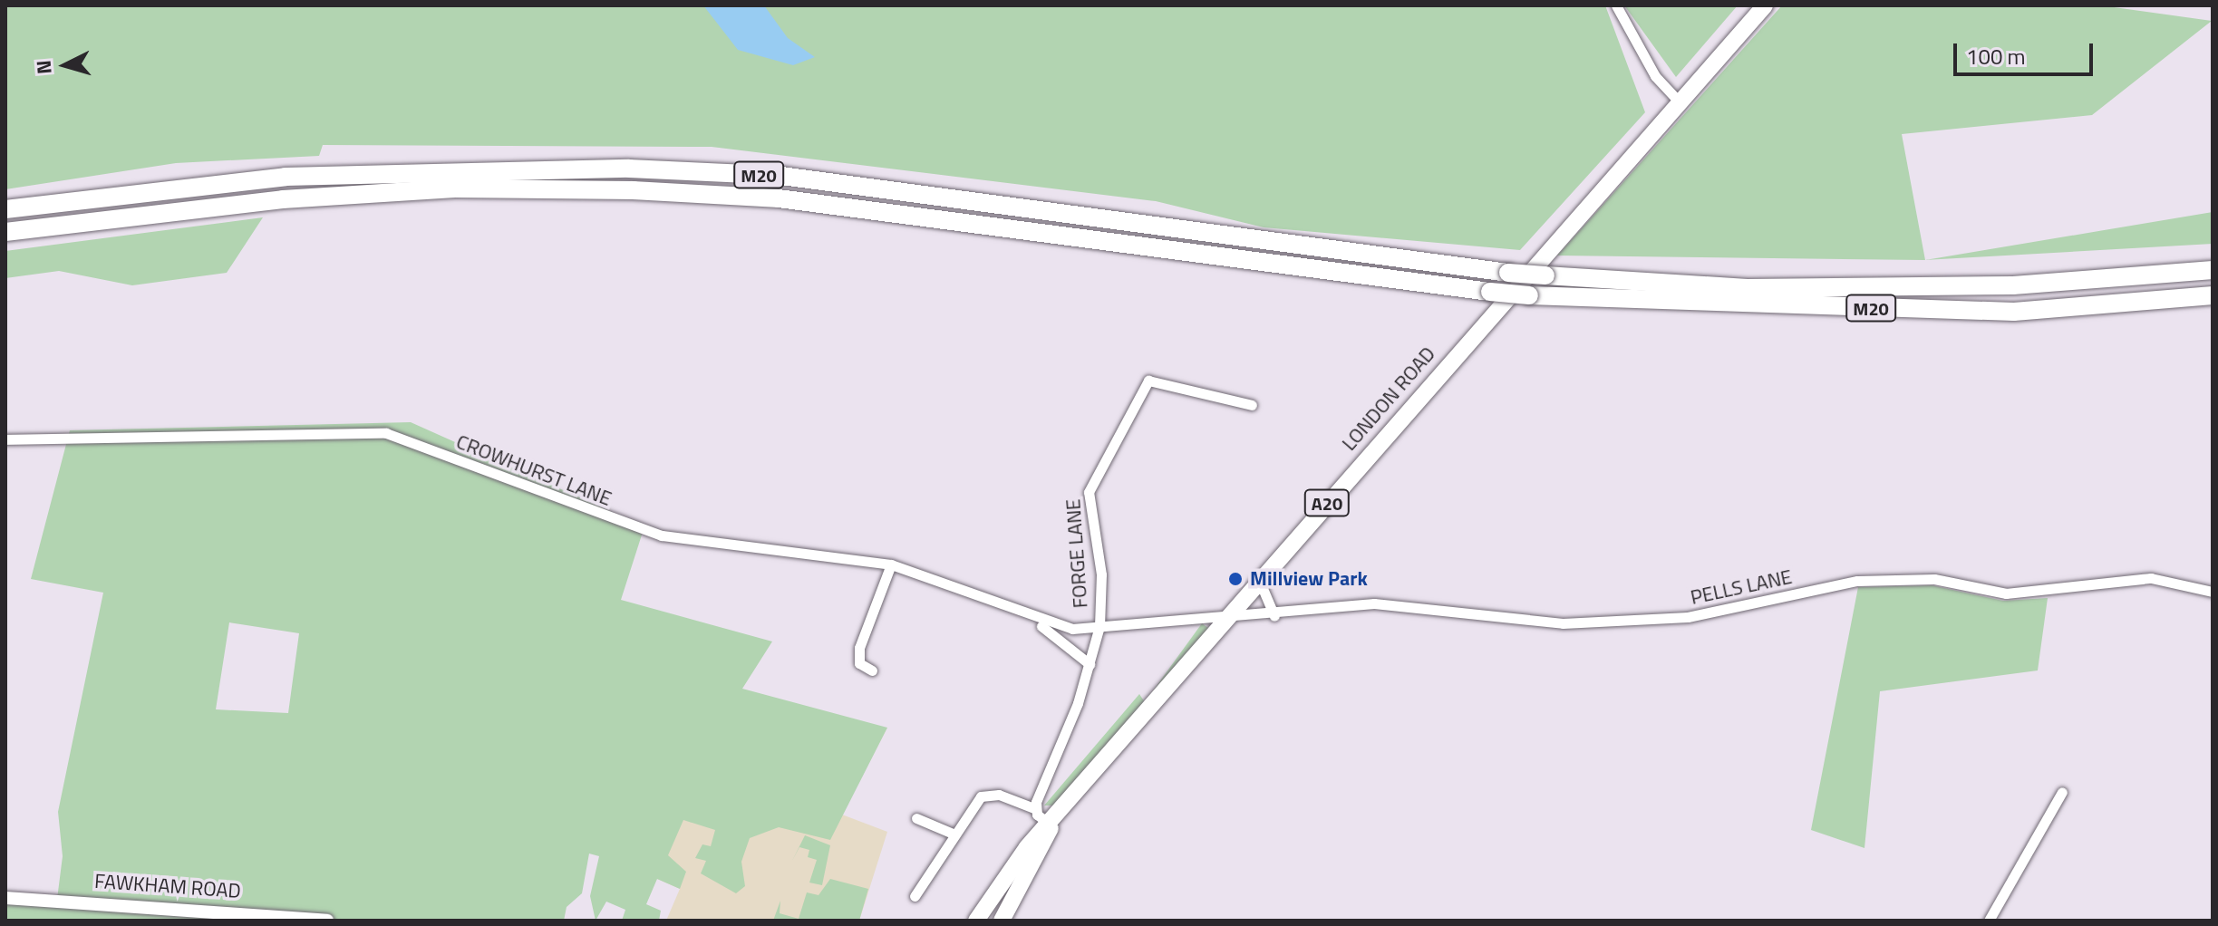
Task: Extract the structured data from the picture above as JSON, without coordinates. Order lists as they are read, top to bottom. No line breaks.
{"streets":{"highway":["M20"],"main road":["LONDON ROAD","A20"],"street":["CROWHURST LANE","FORGE LANE","PELLS LANE","FAWKHAM ROAD"]},"crossings":[["LONDON ROAD","CROWHURST LANE"],["LONDON ROAD","PELLS LANE"],["CROWHURST LANE","FORGE LANE"],["CROWHURST LANE","PELLS LANE"]],"places":["Millview Park"],"scale_bar":"100 m","north":"left"}
